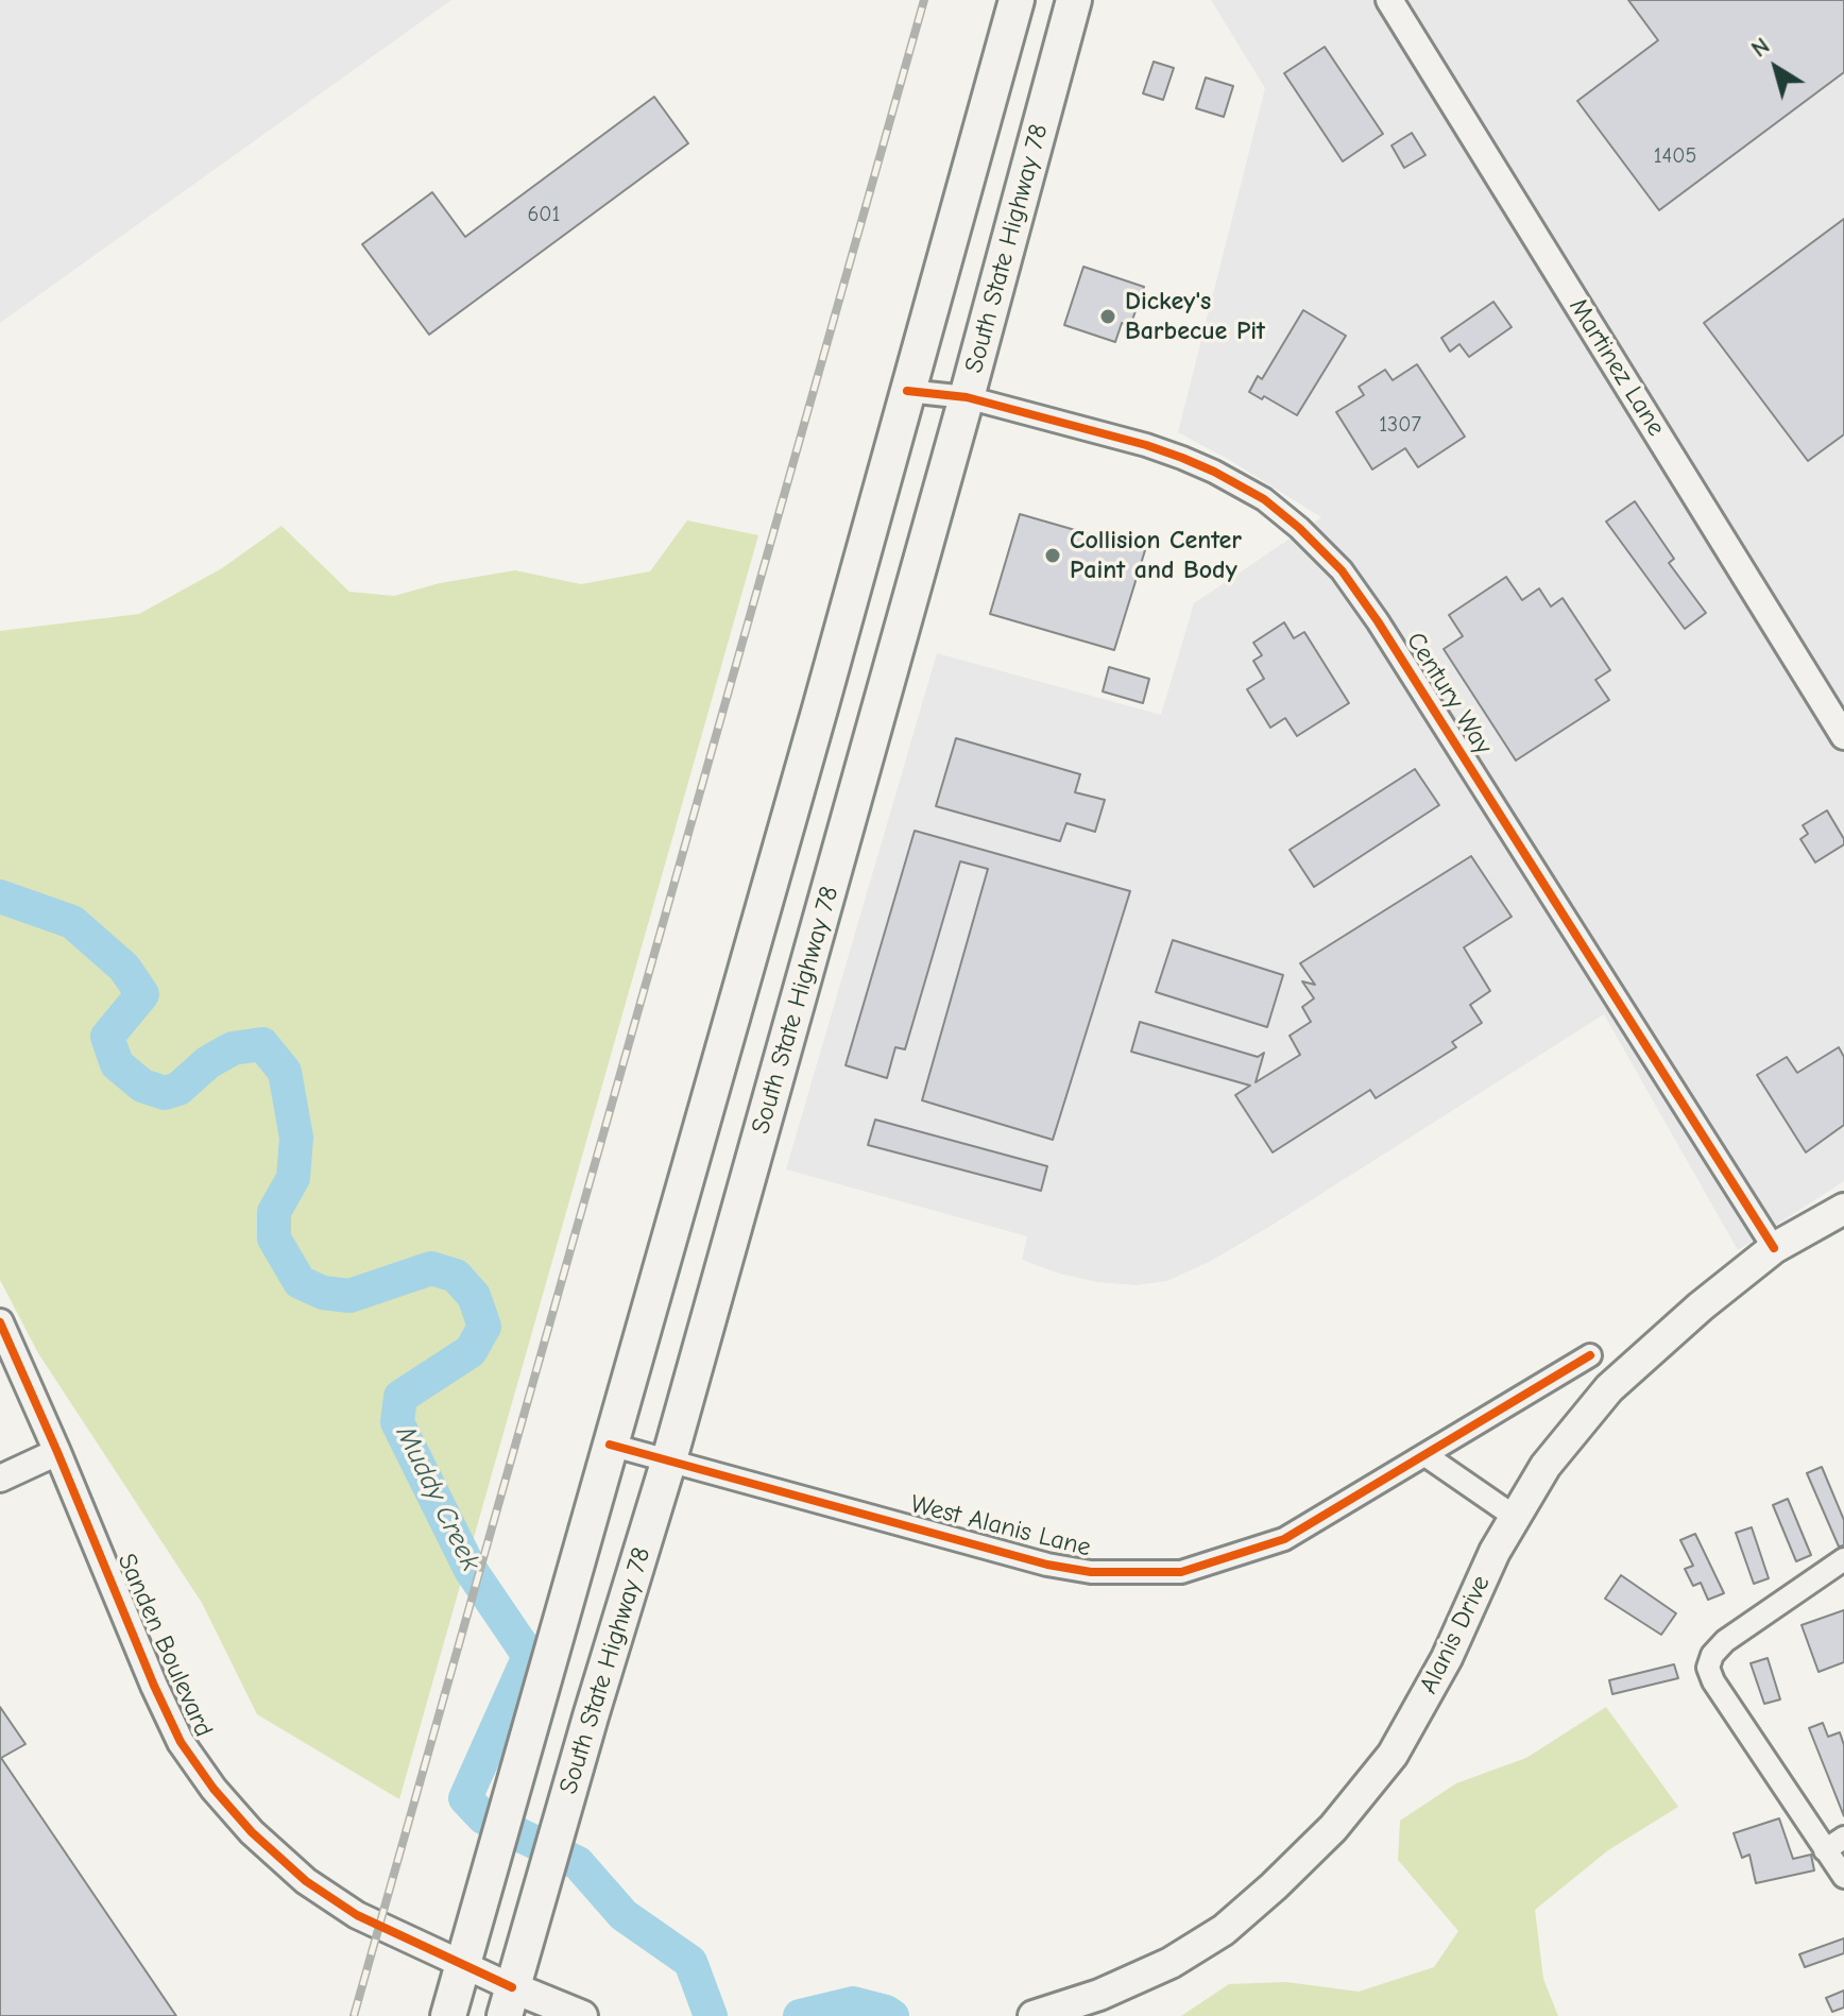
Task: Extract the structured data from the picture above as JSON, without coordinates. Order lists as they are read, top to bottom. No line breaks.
{"streets":{"main road":["South State Highway 78","Alanis Drive"],"street":["Martinez Lane","Century Way","West Alanis Lane","Sanden Boulevard"]},"crossings":[["South State Highway 78","Century Way"],["South State Highway 78","West Alanis Lane"],["South State Highway 78","Sanden Boulevard"],["Century Way","Alanis Drive"]],"water":["Muddy Creek"],"places":["Dickey's Barbecue Pit","Collision Center Paint and Body"],"house_numbers":["1405","601","1307"],"north":"top left"}
